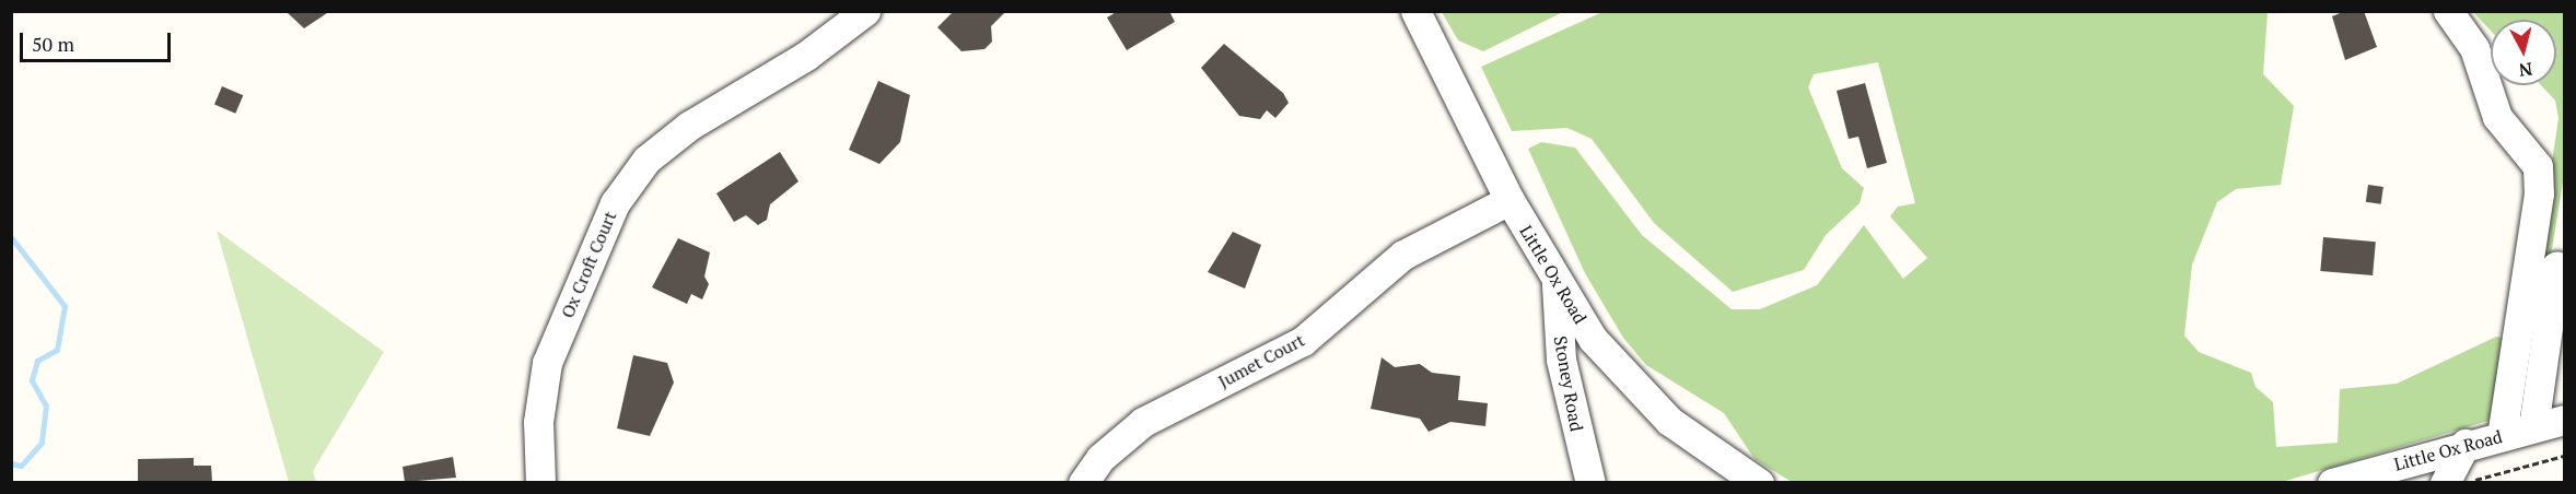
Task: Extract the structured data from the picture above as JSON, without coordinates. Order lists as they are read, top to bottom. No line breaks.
{"streets":{"street":["Ox Croft Court","Little Ox Road","Jumet Court","Stoney Road"]},"crossings":[["Little Ox Road","Jumet Court"],["Little Ox Road","Stoney Road"]],"scale_bar":"50 m","north":"bottom"}
